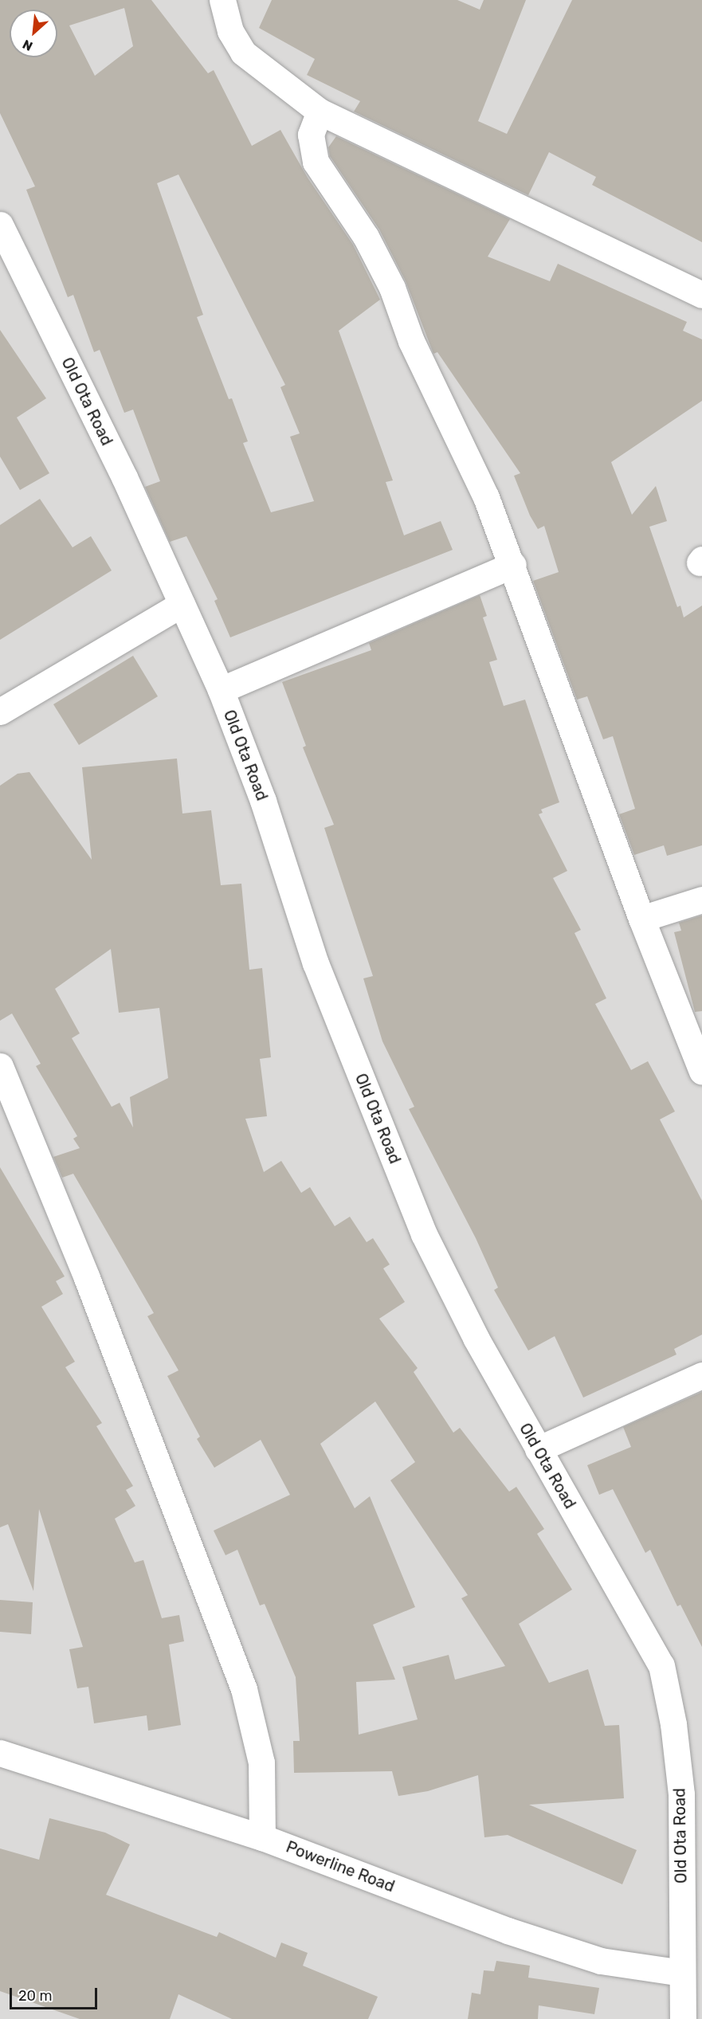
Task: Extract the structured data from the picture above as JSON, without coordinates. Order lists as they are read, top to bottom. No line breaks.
{"streets":{"street":["Old Ota Road","Powerline Road"]},"crossings":[["Old Ota Road","Powerline Road"]],"scale_bar":"20 m","north":"bottom left"}
